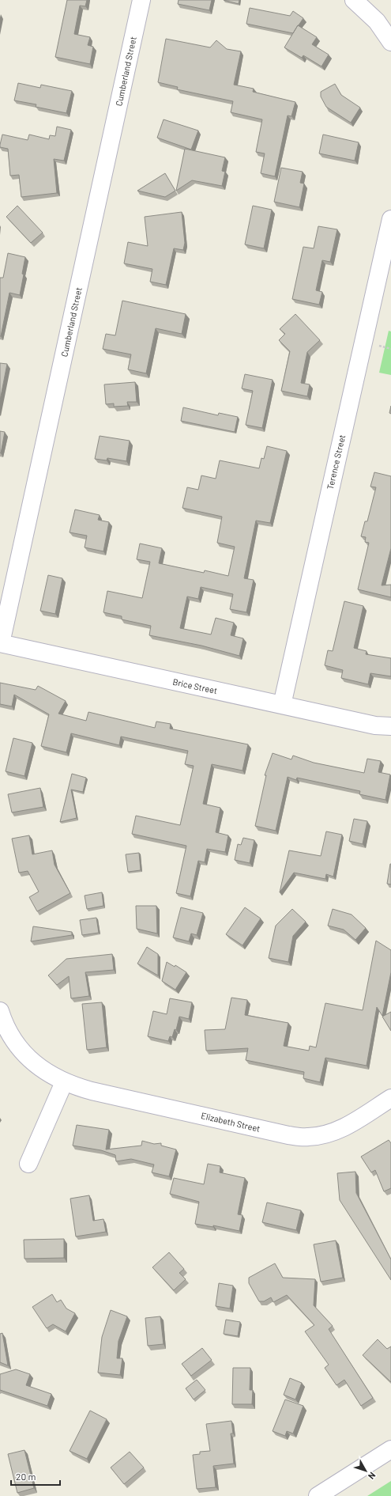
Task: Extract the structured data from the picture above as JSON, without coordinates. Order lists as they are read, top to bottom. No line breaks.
{"streets":{"street":["Cumberland Street","Terence Street","Brice Street","Elizabeth Street"]},"crossings":[["Cumberland Street","Brice Street"],["Terence Street","Brice Street"]],"scale_bar":"20 m","north":"bottom right"}
